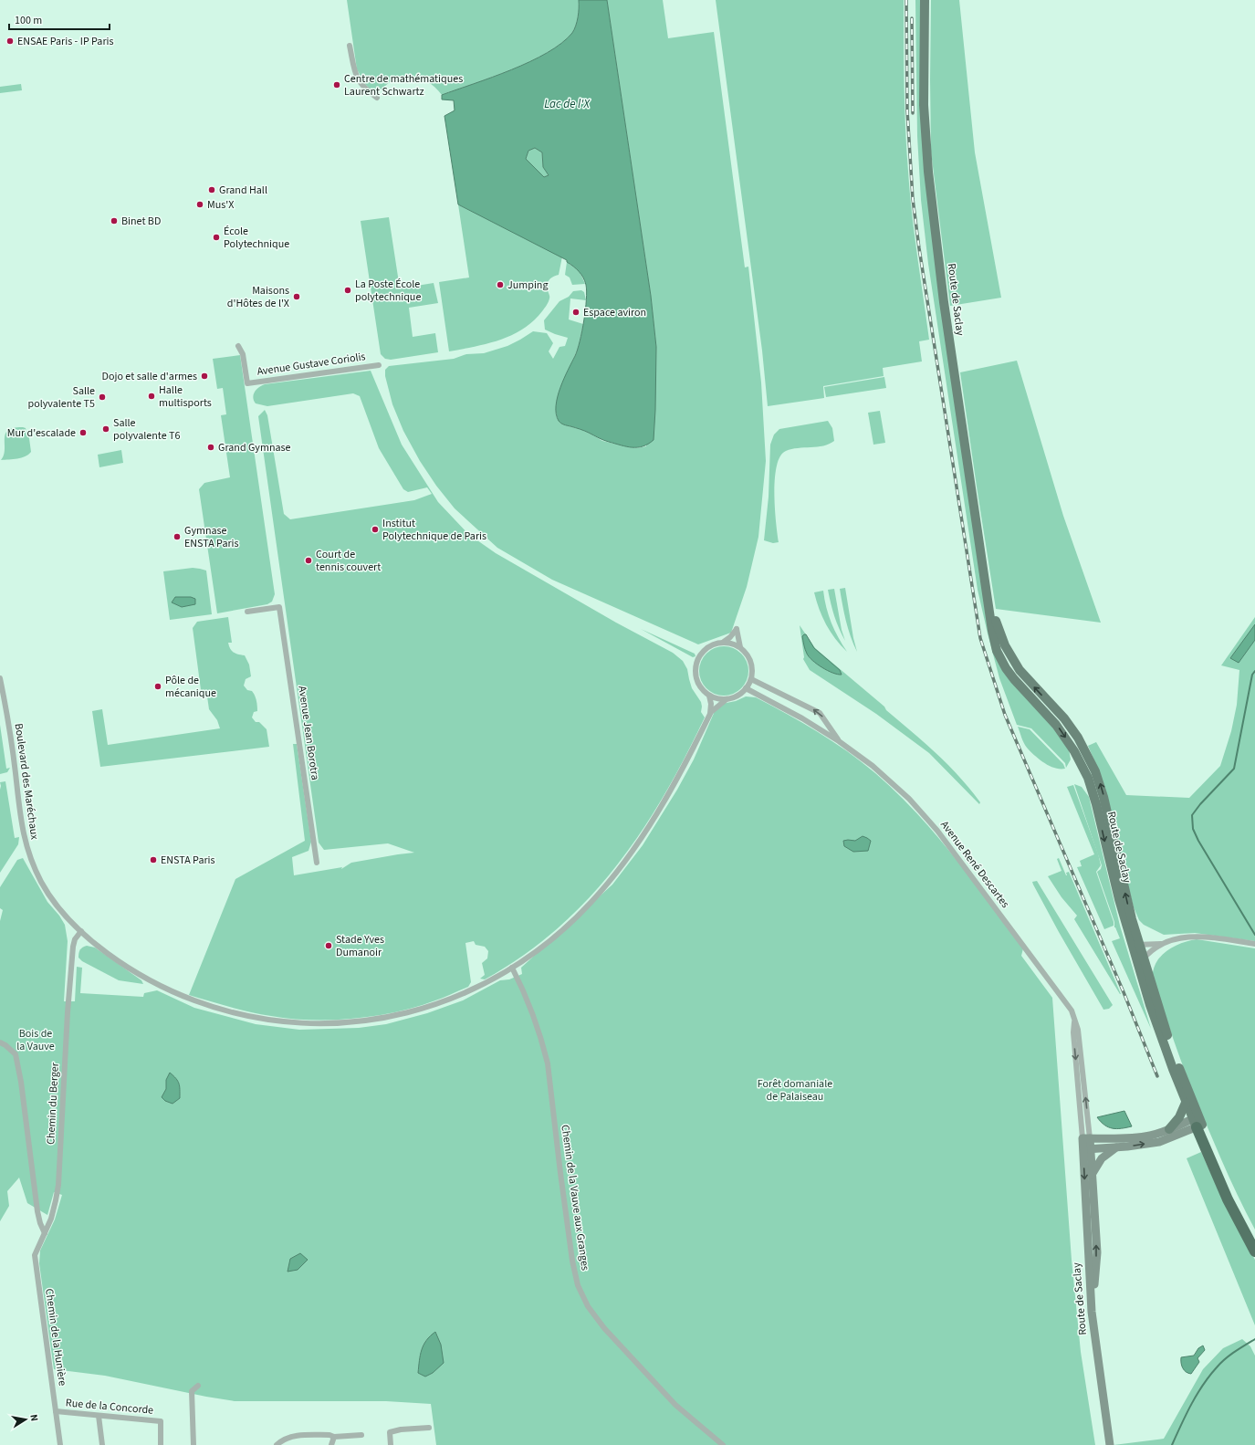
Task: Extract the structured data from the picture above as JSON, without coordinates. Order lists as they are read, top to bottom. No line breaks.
{"streets":{"main road":["Route de Saclay"],"street":["Avenue Gustave Coriolis","Avenue Jean Borotra","Boulevard des Maréchaux","Avenue René Descartes","Chemin du Berger","Chemin de la Vauve aux Granges","Chemin de la Hunière","Rue de la Concorde"]},"crossings":[["Route de Saclay","Avenue René Descartes"],["Boulevard des Maréchaux","Avenue René Descartes"],["Boulevard des Maréchaux","Chemin du Berger"],["Boulevard des Maréchaux","Chemin de la Vauve aux Granges"],["Chemin du Berger","Chemin de la Hunière"],["Chemin de la Hunière","Rue de la Concorde"]],"water":["Lac de l'X"],"parks":["Bois de la Vauve","Forêt domaniale de Palaiseau"],"places":["ENSAE Paris - IP Paris","Centre de mathématiques Laurent Schwartz","Grand Hall","Mus'X","Binet BD","École Polytechnique","Jumping","La Poste École polytechnique","Maisons d'Hôtes de l'X","Espace aviron","Dojo et salle d'armes","Halle multisports","Salle polyvalente T5","Salle polyvalente T6","Mur d'escalade","Grand Gymnase","Institut Polytechnique de Paris","Gymnase ENSTA Paris","Court de tennis couvert","Pôle de mécanique","ENSTA Paris","Stade Yves Dumanoir"],"scale_bar":"100 m","north":"right"}
